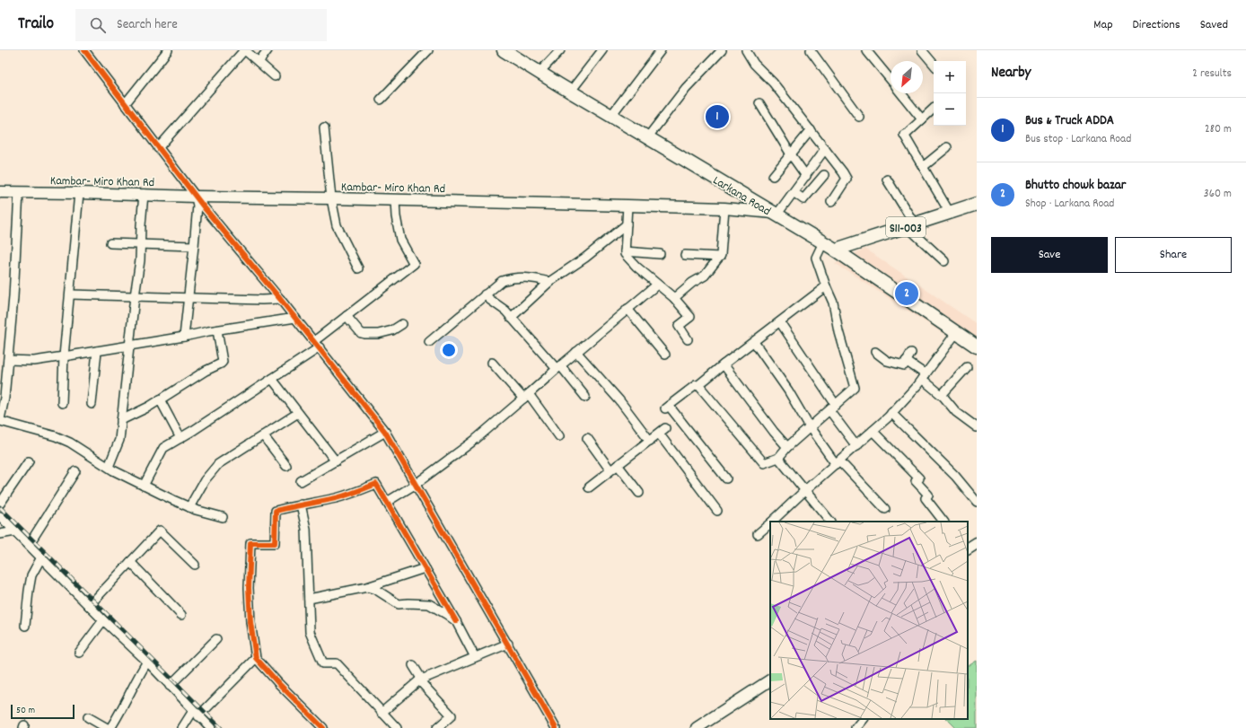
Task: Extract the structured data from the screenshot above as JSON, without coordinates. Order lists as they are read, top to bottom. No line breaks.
{"streets":{"main road":["Kambar- Miro Khan Rd","Larkana Road","S11-003"]},"crossings":[["Kambar- Miro Khan Rd","Larkana Road"],["Larkana Road","S11-003"]],"scale_bar":"50 m","north":"bottom left","page":{"header":"Trailo","search":"Search here","nav":["Map","Directions","Saved"],"heading":["Nearby","2 results"],"map_buttons":["+","−"],"list":[{"mark":"1","name":"Bus & Truck ADDA","note":"Bus stop · Larkana Road","value":"280 m"},{"mark":"2","name":"Bhutto chowk bazar","note":"Shop · Larkana Road","value":"360 m"}],"pins":["1","2"],"buttons":["Save","Share"],"scale":"50 m"}}
